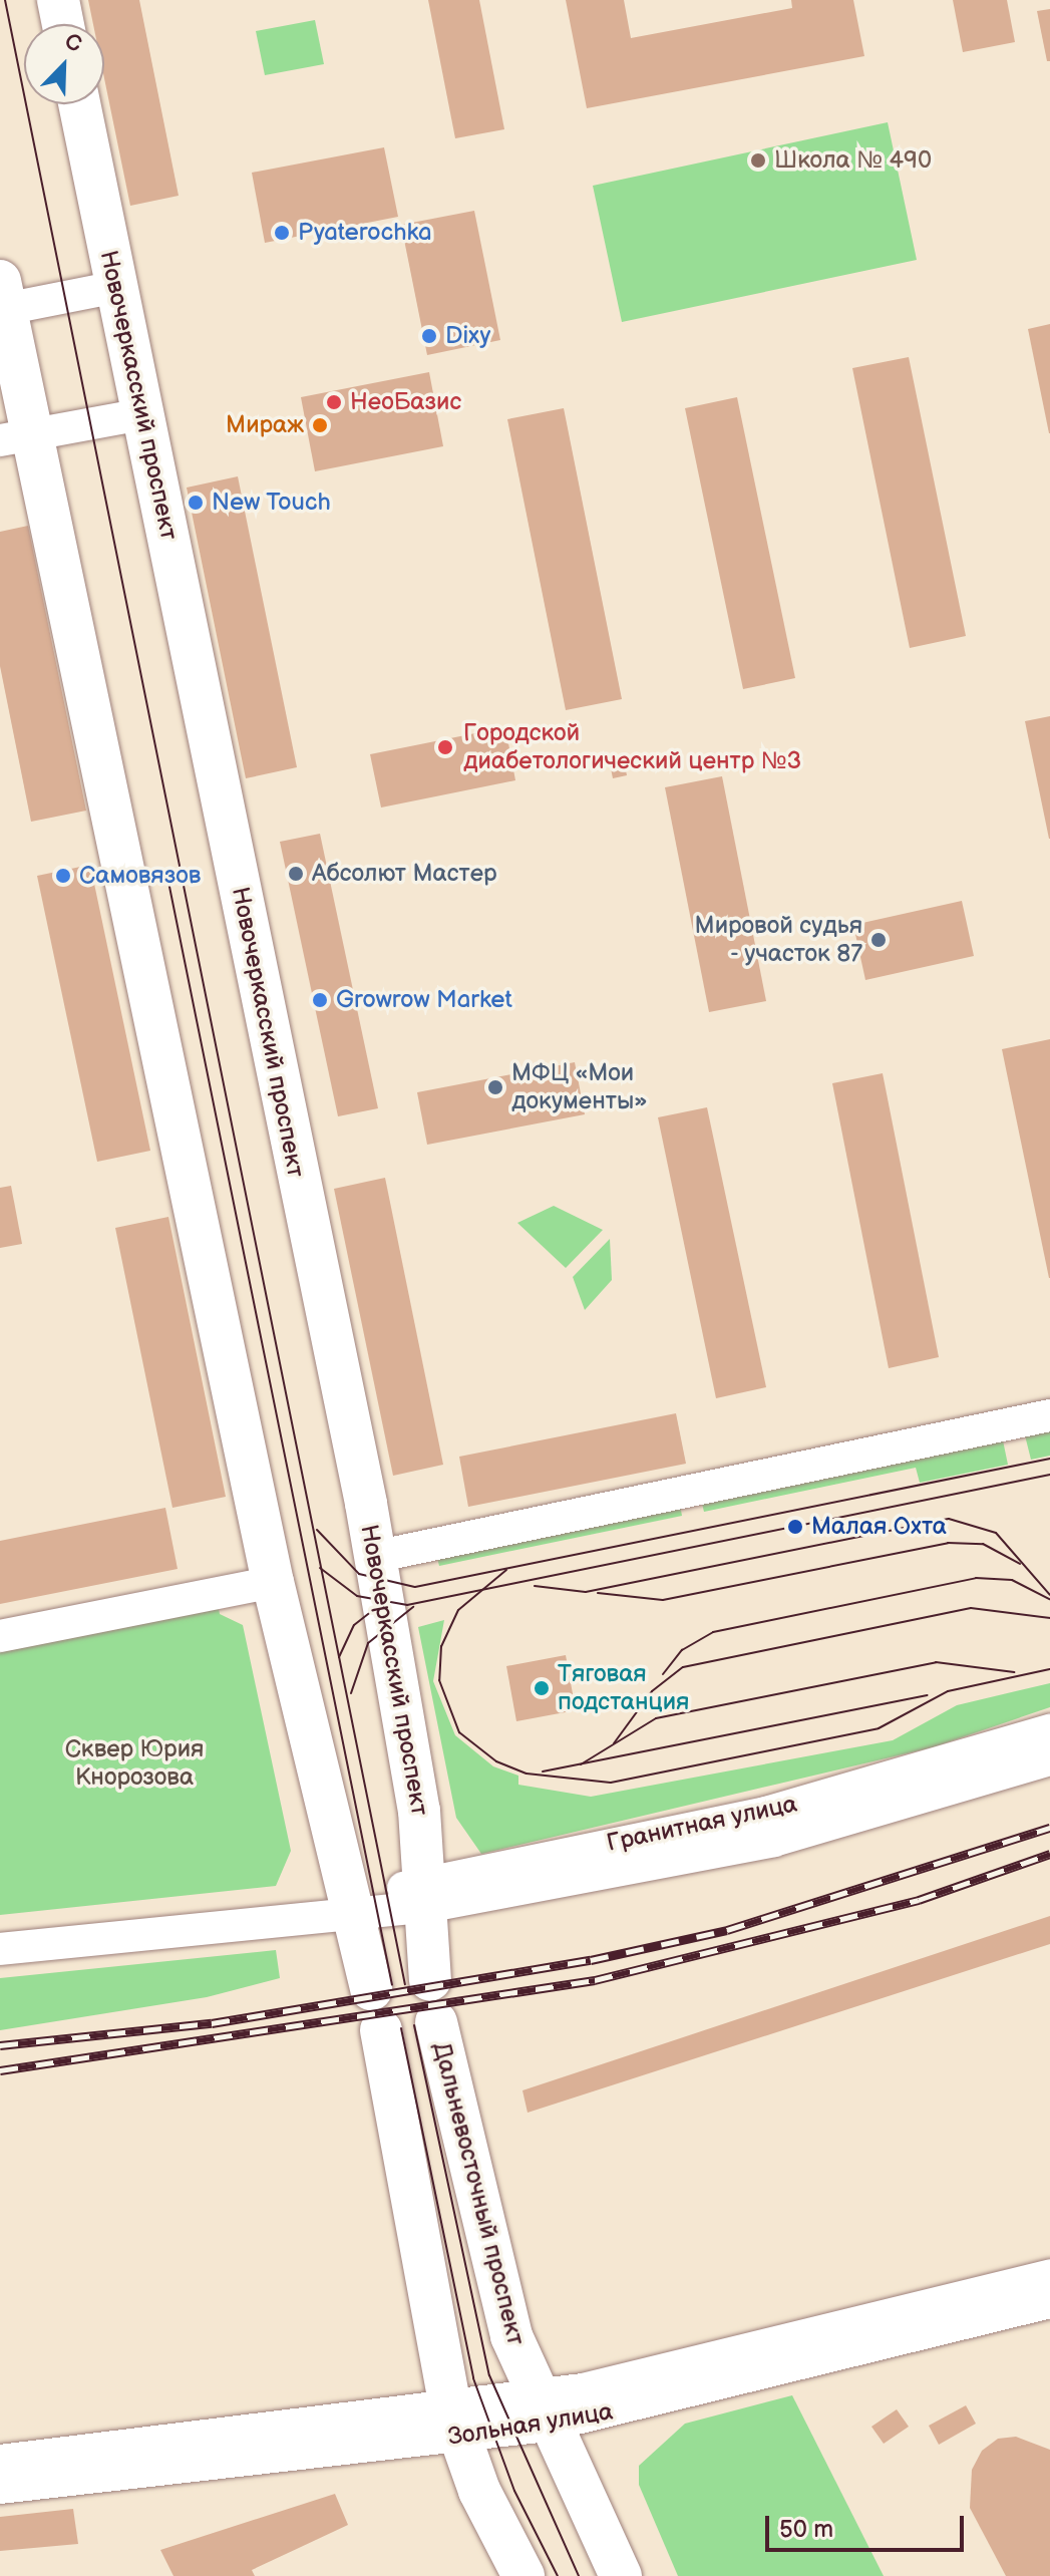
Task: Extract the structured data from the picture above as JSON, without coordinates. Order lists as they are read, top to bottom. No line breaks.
{"streets":{"main road":["Новочеркасский проспект","Дальневосточный проспект"],"street":["Гранитная улица","Зольная улица"]},"crossings":[["Новочеркасский проспект","Гранитная улица"],["Дальневосточный проспект","Зольная улица"]],"parks":["Сквер Юрия Кнорозова"],"places":["Школа № 490","Pyaterochka","Dixy","НеоБазис","Мираж","New Touch","Городской диабетологический центр №3","Абсолют Мастер","Самовязов","Мировой судья - участок 87","Growrow Market","МФЦ «Мои документы»","Малая Охта","Тяговая подстанция"],"scale_bar":"50 m","north":"top right"}
